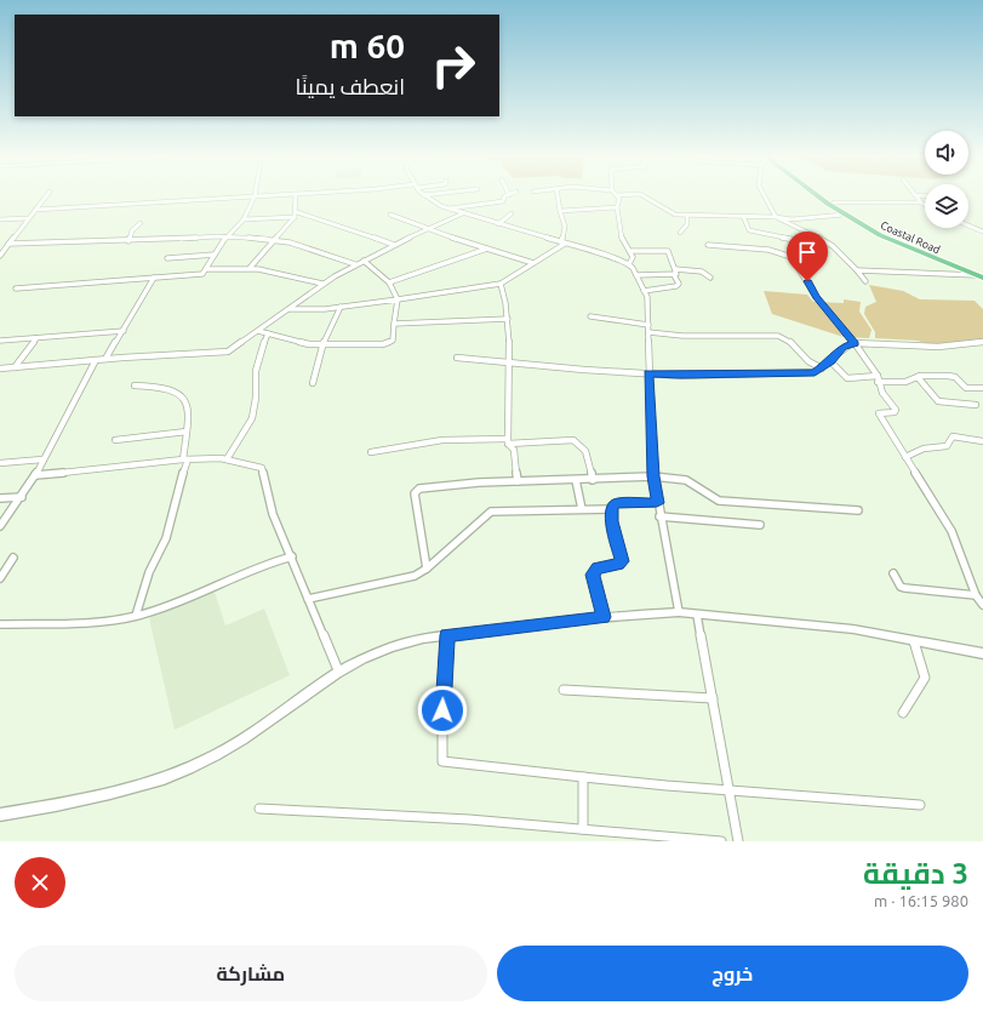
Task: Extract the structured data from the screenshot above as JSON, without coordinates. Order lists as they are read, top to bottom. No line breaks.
{"streets":{"highway":["Coastal Road"]},"page":{"turn":["60 m","انعطف يمينًا"],"heading":["3 دقيقة","980 m · 16:15"],"buttons":["خروج","مشاركة"]}}
